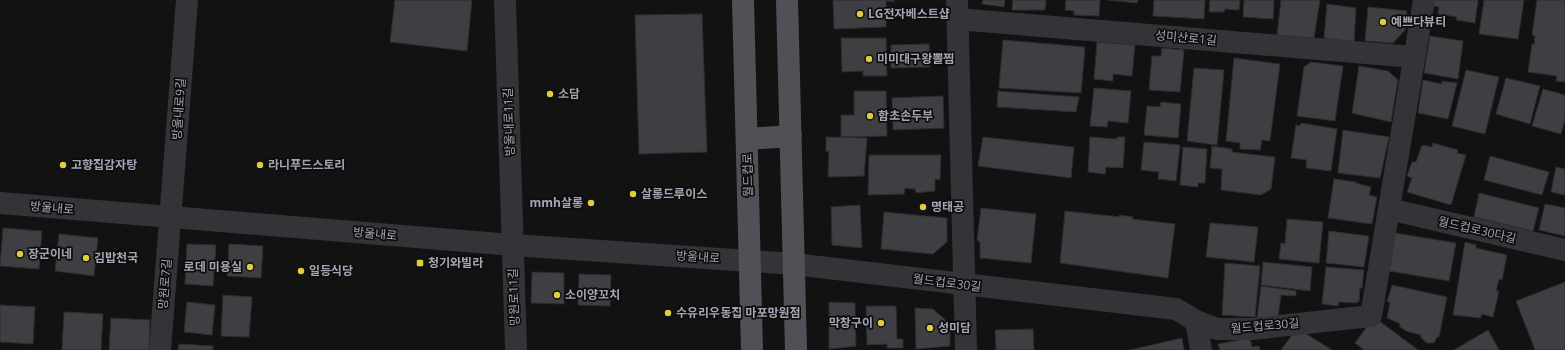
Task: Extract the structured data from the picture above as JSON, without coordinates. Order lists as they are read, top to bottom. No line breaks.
{"streets":{"main road":["월드컵로"],"street":["성미산로1길","방울내로9길","방울내로11길","방울내로","월드컵로30다길","월드컵로30길","망원로7길","망원로11길"]},"crossings":[["성미산로1길","월드컵로30길"],["방울내로9길","방울내로"],["방울내로9길","망원로7길"],["방울내로11길","방울내로"],["방울내로11길","망원로11길"],["월드컵로","방울내로"],["월드컵로","월드컵로30길"],["방울내로","월드컵로30길"],["방울내로","망원로7길"],["방울내로","망원로11길"],["월드컵로30다길","월드컵로30길"]],"places":{"other":["LG전자베스트샵","예쁘다뷰티","미미대구왕뽈찜","소담","함초손두부","고향집감자탕","라니푸드스토리","살롱드루이스","mmh살롱","명태공","장군이네","김밥천국","로데 미용실","일등식당","소이양꼬치","수유리우동집 마포망원점","막창구이","성미담"],"transit":["청기와빌라"]}}
